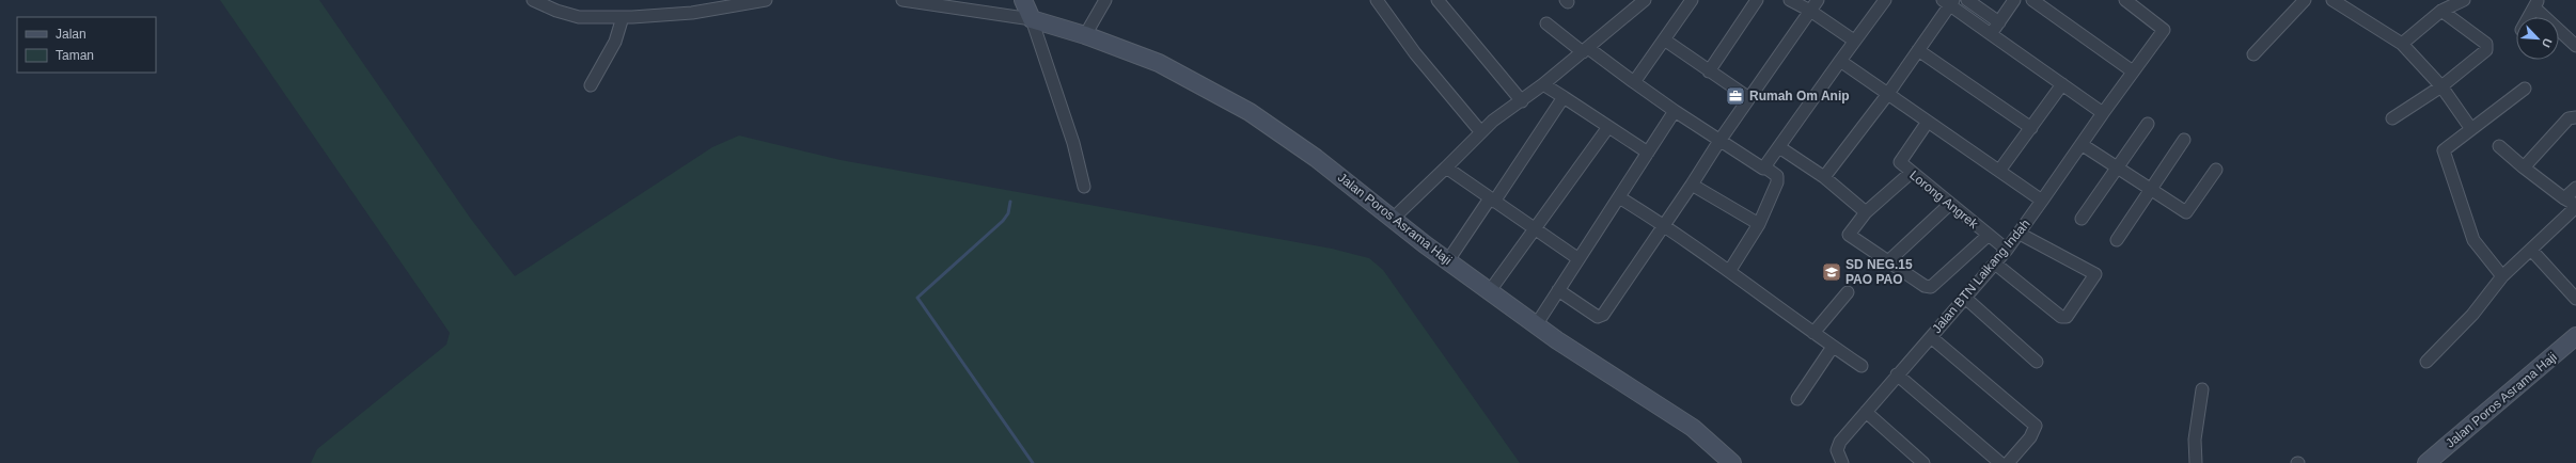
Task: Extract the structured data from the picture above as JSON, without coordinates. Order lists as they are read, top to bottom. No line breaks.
{"streets":{"street":["Lorong Angrek","Jalan Poros Asrama Haji","Jalan BTN Laikang Indah"]},"crossings":[["Lorong Angrek","Jalan BTN Laikang Indah"]],"places":{"office":["Rumah Om Anip"],"school or university":["SD NEG.15 PAO PAO"]},"legend":["Jalan","Taman"],"north":"bottom right"}
